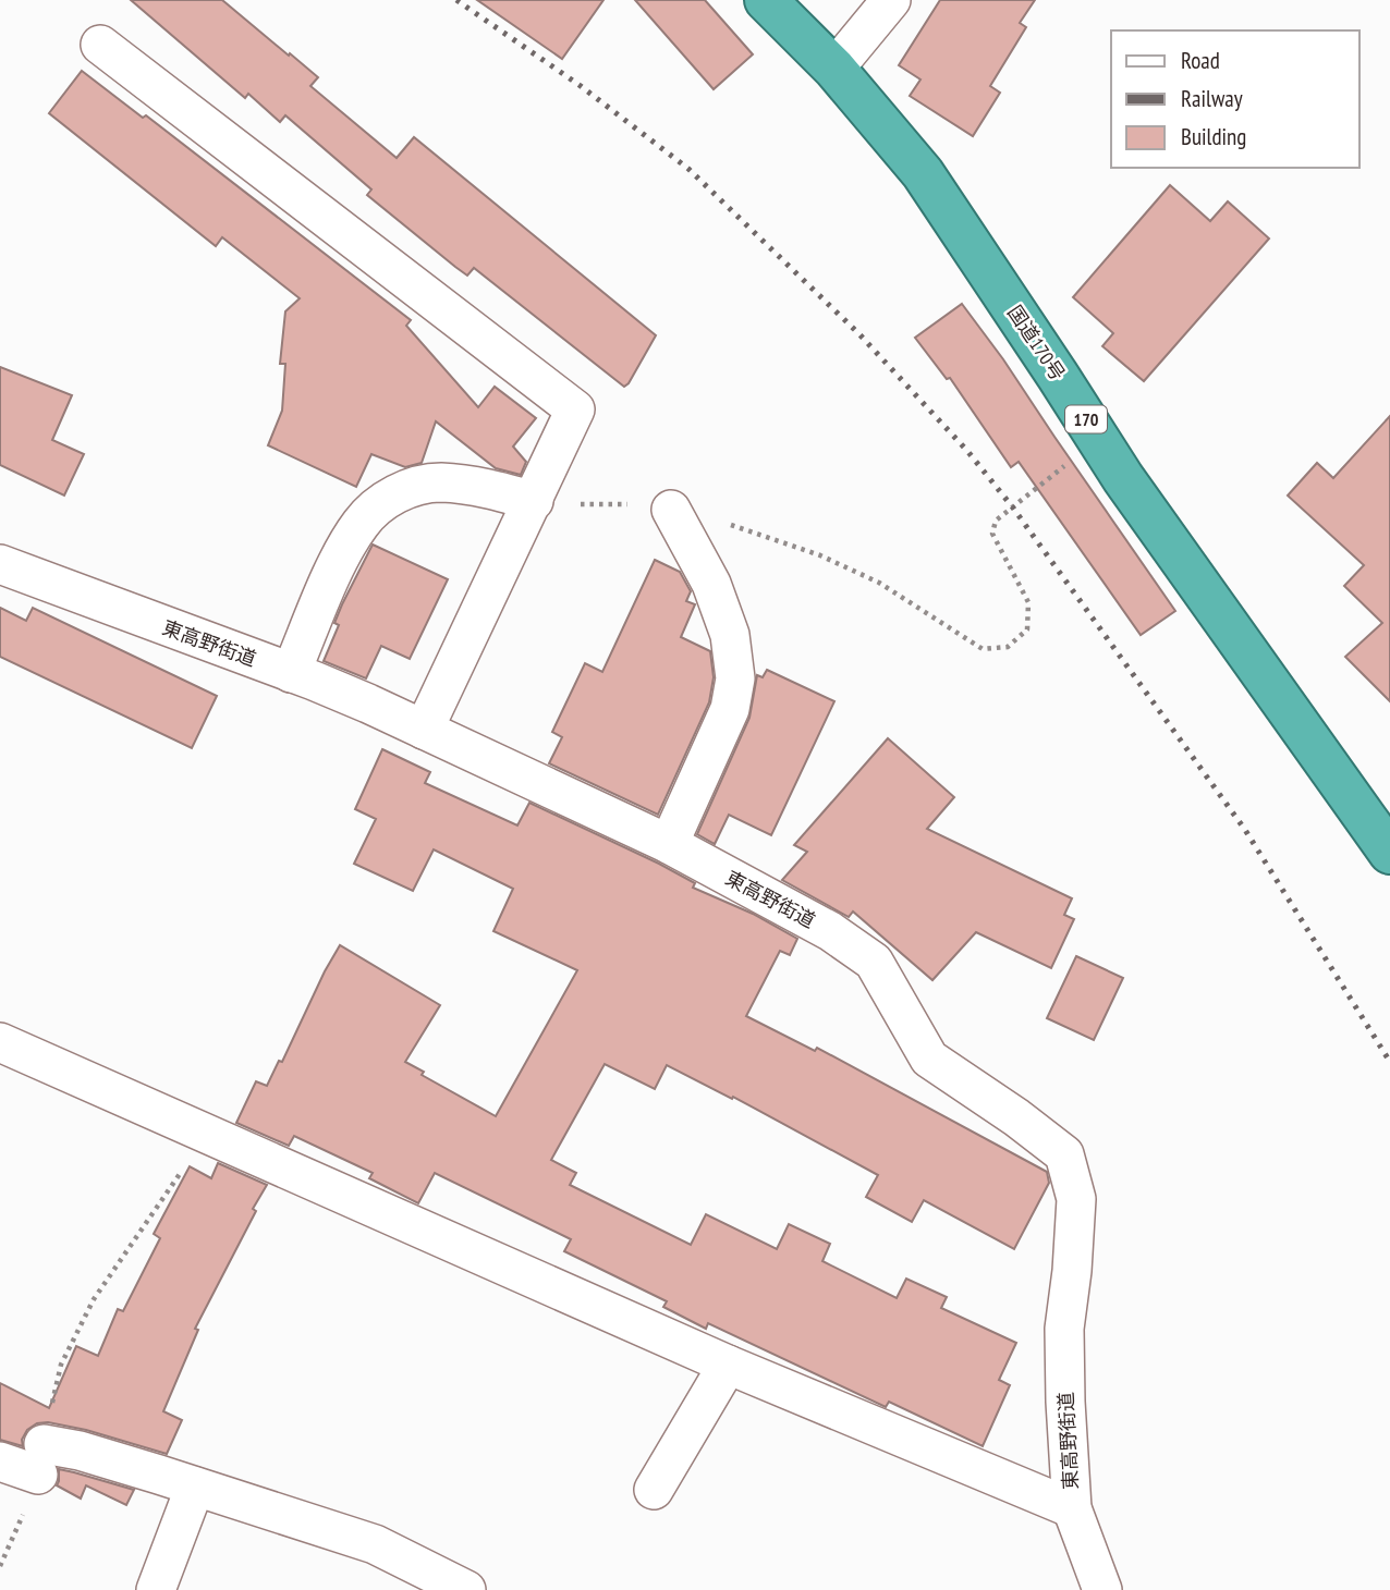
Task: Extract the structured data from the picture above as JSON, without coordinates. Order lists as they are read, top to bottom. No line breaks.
{"streets":{"highway":["国道170号","170"],"street":["東高野街道"]},"legend":["Road","Railway","Building"]}
